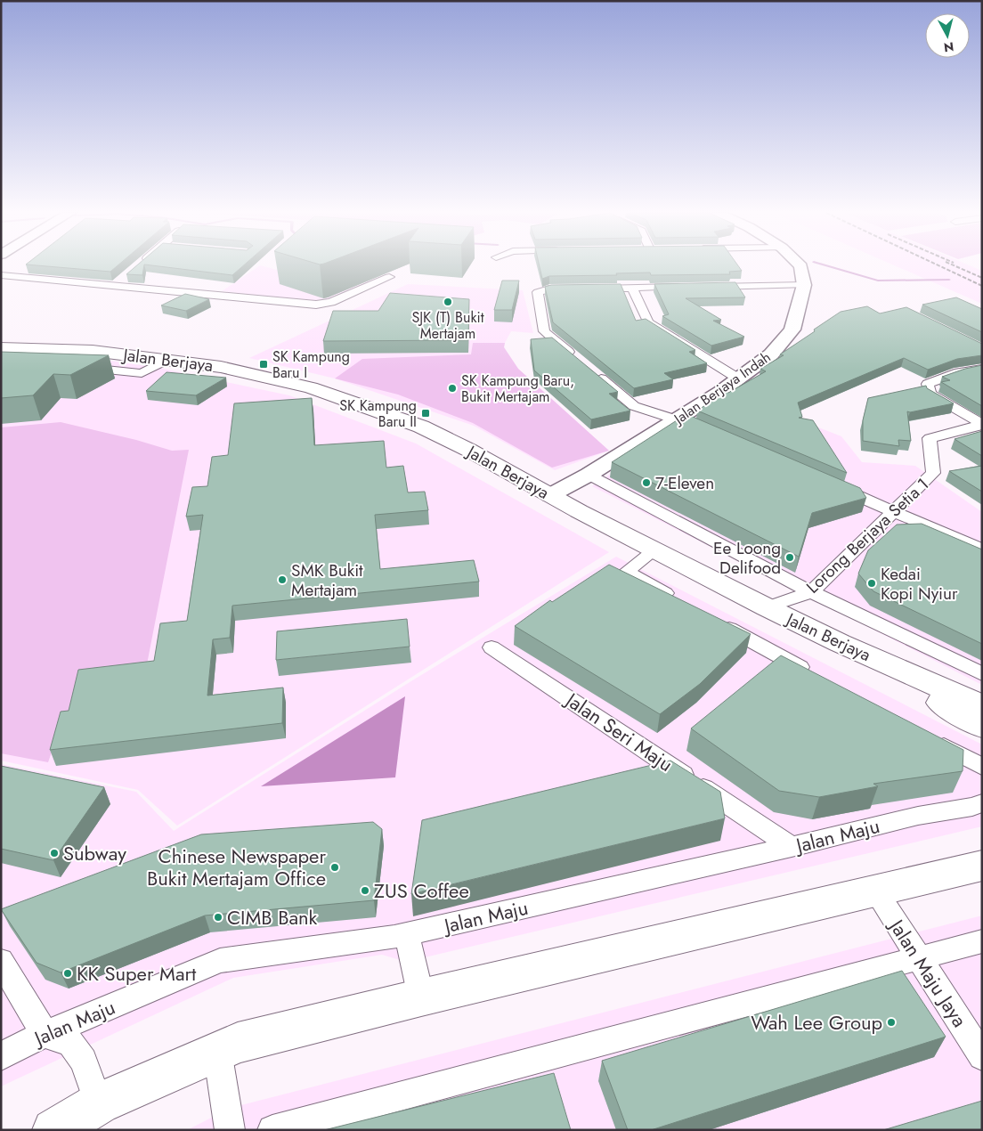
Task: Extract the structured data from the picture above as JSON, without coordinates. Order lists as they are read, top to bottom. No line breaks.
{"streets":{"main road":["Jalan Berjaya"],"street":["Jalan Berjaya Indah","Lorong Berjaya Setia 1","Jalan Seri Maju","Jalan Maju","Jalan Maju Jaya"]},"crossings":[["Jalan Berjaya","Jalan Berjaya Indah"],["Jalan Berjaya","Lorong Berjaya Setia 1"],["Jalan Seri Maju","Jalan Maju"]],"places":{"other":["SJK (T) Bukit Mertajam","SK Kampung Baru, Bukit Mertajam","7-Eleven","Ee Loong Delifood","SMK Bukit Mertajam","Kedai Kopi Nyiur","Subway","Chinese Newspaper Bukit Mertajam Office","ZUS Coffee","CIMB Bank","KK Super Mart","Wah Lee Group"],"transit":["SK Kampung Baru I","SK Kampung Baru II"]},"north":"bottom"}
